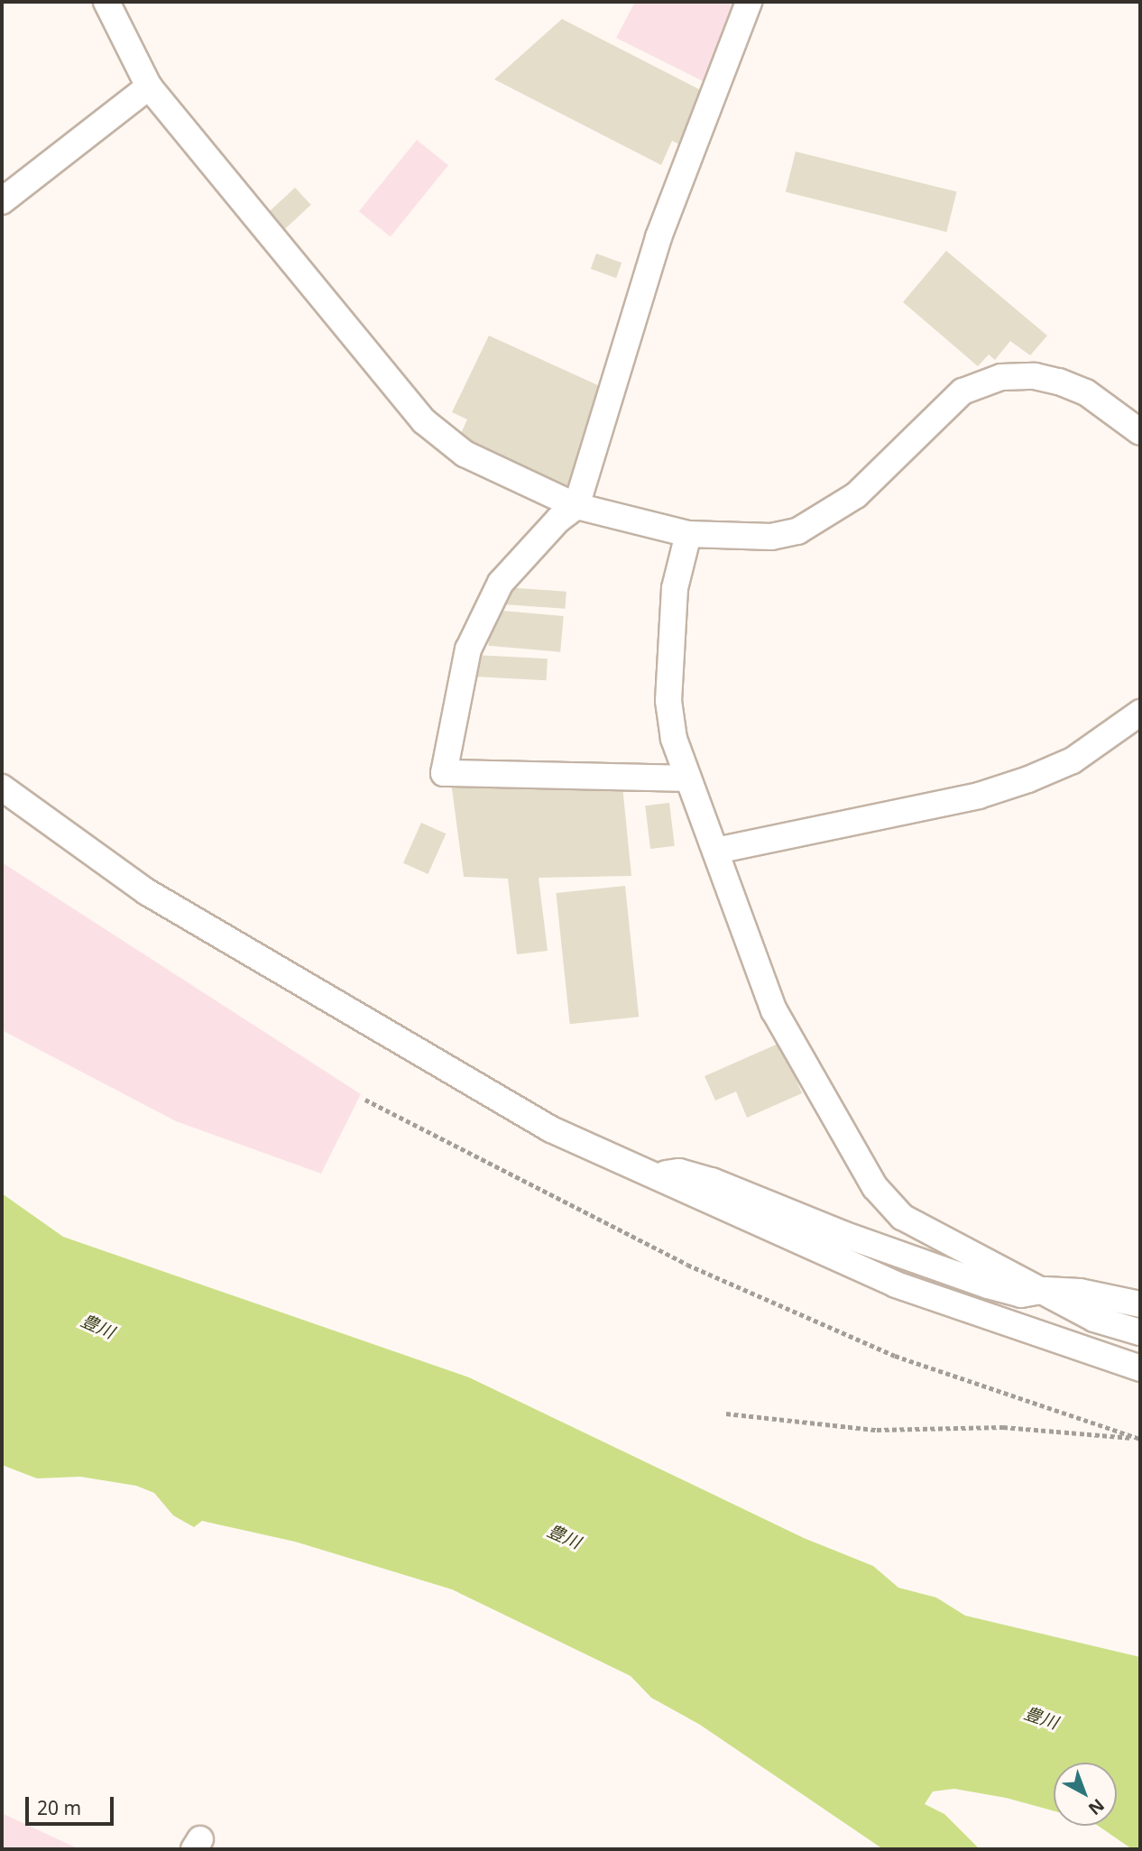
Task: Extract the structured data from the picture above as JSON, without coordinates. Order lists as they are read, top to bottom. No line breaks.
{"water":["豊川"],"scale_bar":"20 m","north":"bottom right"}
